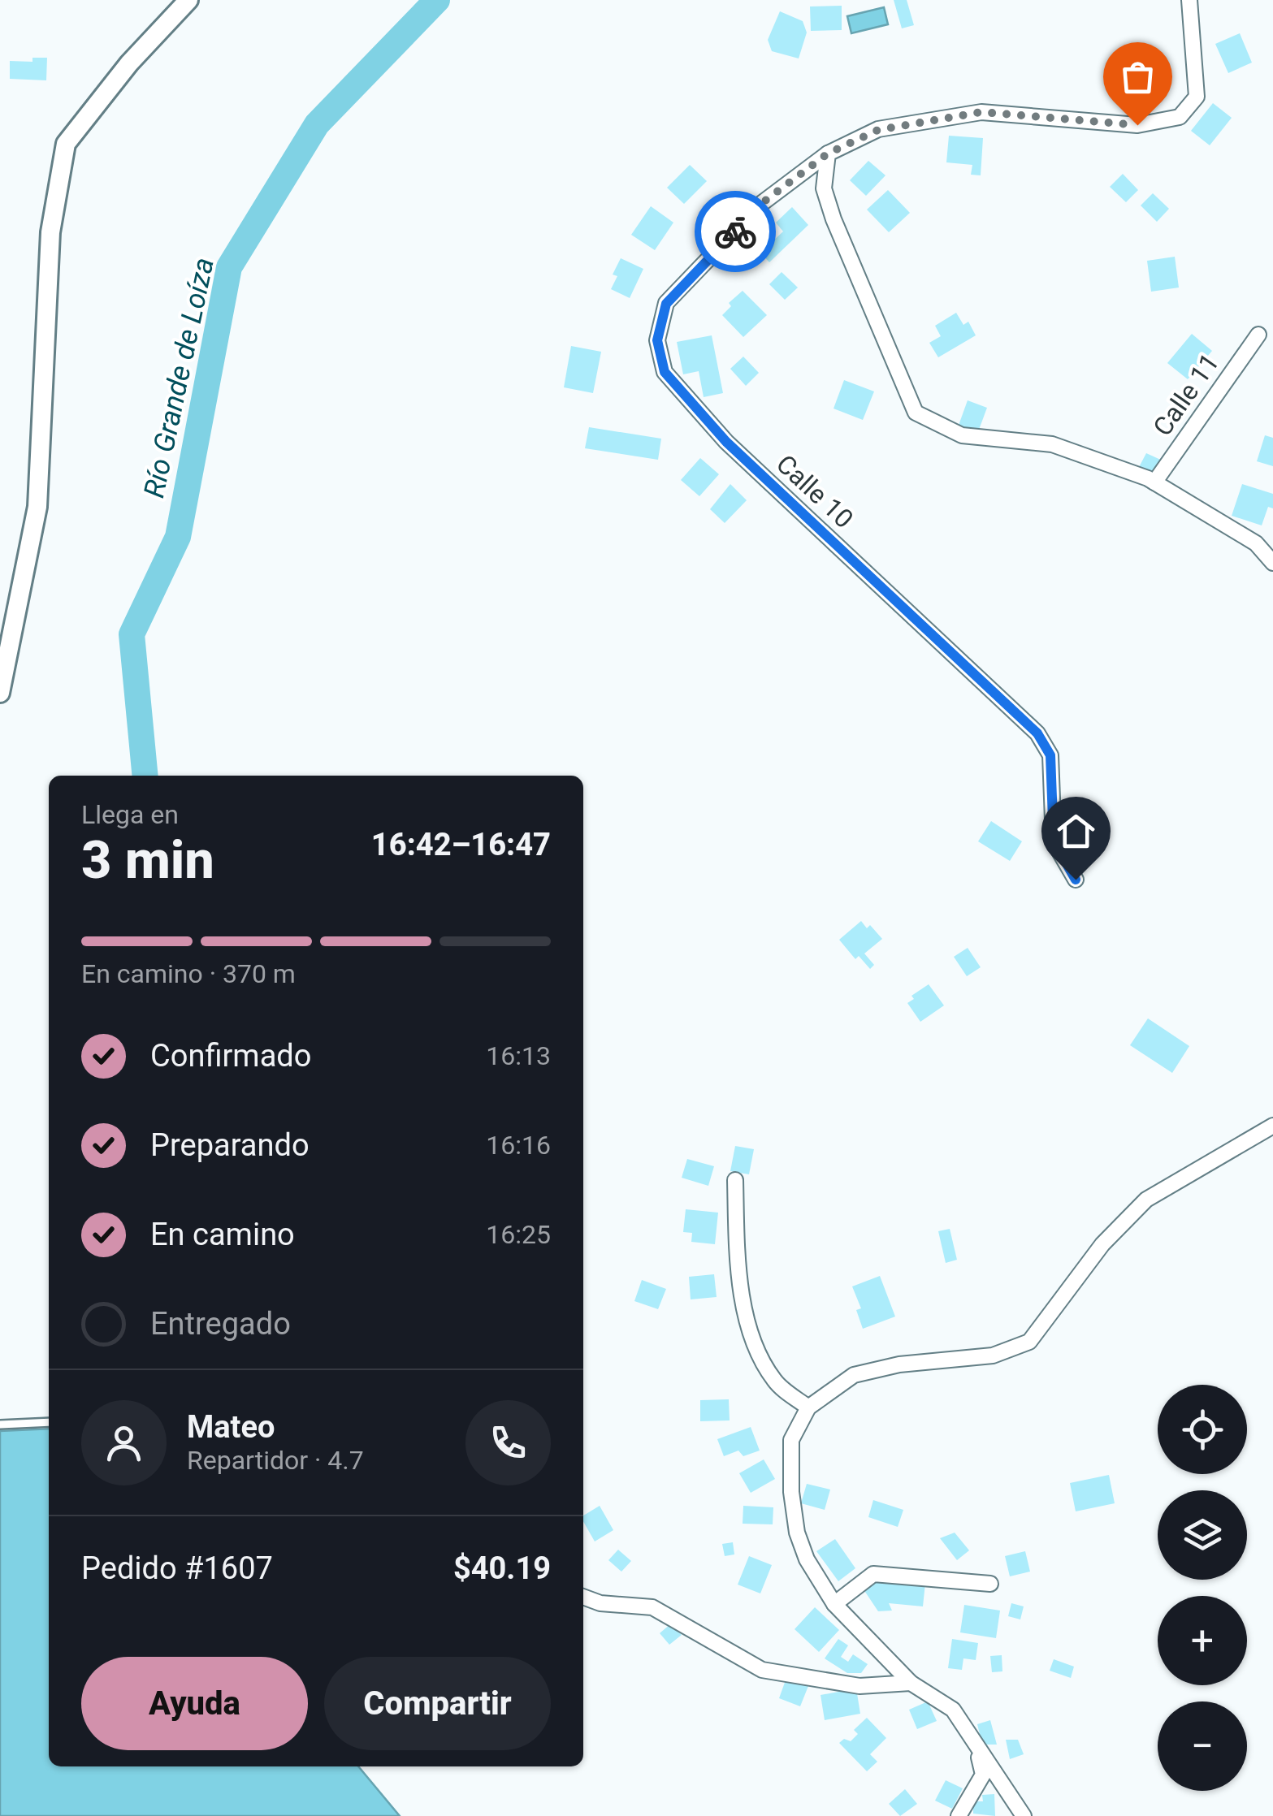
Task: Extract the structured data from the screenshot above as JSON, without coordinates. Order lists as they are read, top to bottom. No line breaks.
{"streets":{"street":["Calle 11","Calle 10"]},"water":["Río Grande de Loíza"],"page":{"heading":["3 min","Llega en","16:42–16:47"],"panel":["Mateo","Repartidor · 4.7","Pedido #1607","$40.19"],"bar":"En camino · 370 m","list":[["Confirmado","16:13"],["Preparando","16:16"],["En camino","16:25"],"Entregado"],"map_buttons":["+","−"],"buttons":["Ayuda","Compartir"]}}
